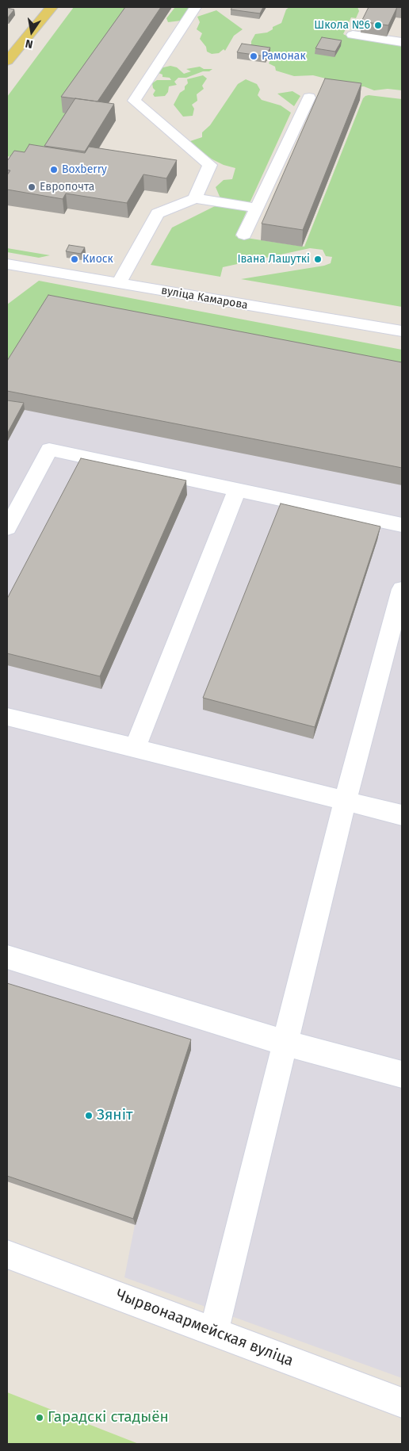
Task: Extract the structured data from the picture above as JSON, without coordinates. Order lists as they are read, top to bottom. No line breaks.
{"streets":{"street":["вуліца Камарова","Чырвонаармейская вуліца"]},"places":["Школа №6","Рамонак","Boxberry","Европочта","Киоск","Івана Лашуткі","Зяніт","Гарадскі стадыён"],"north":"bottom"}
